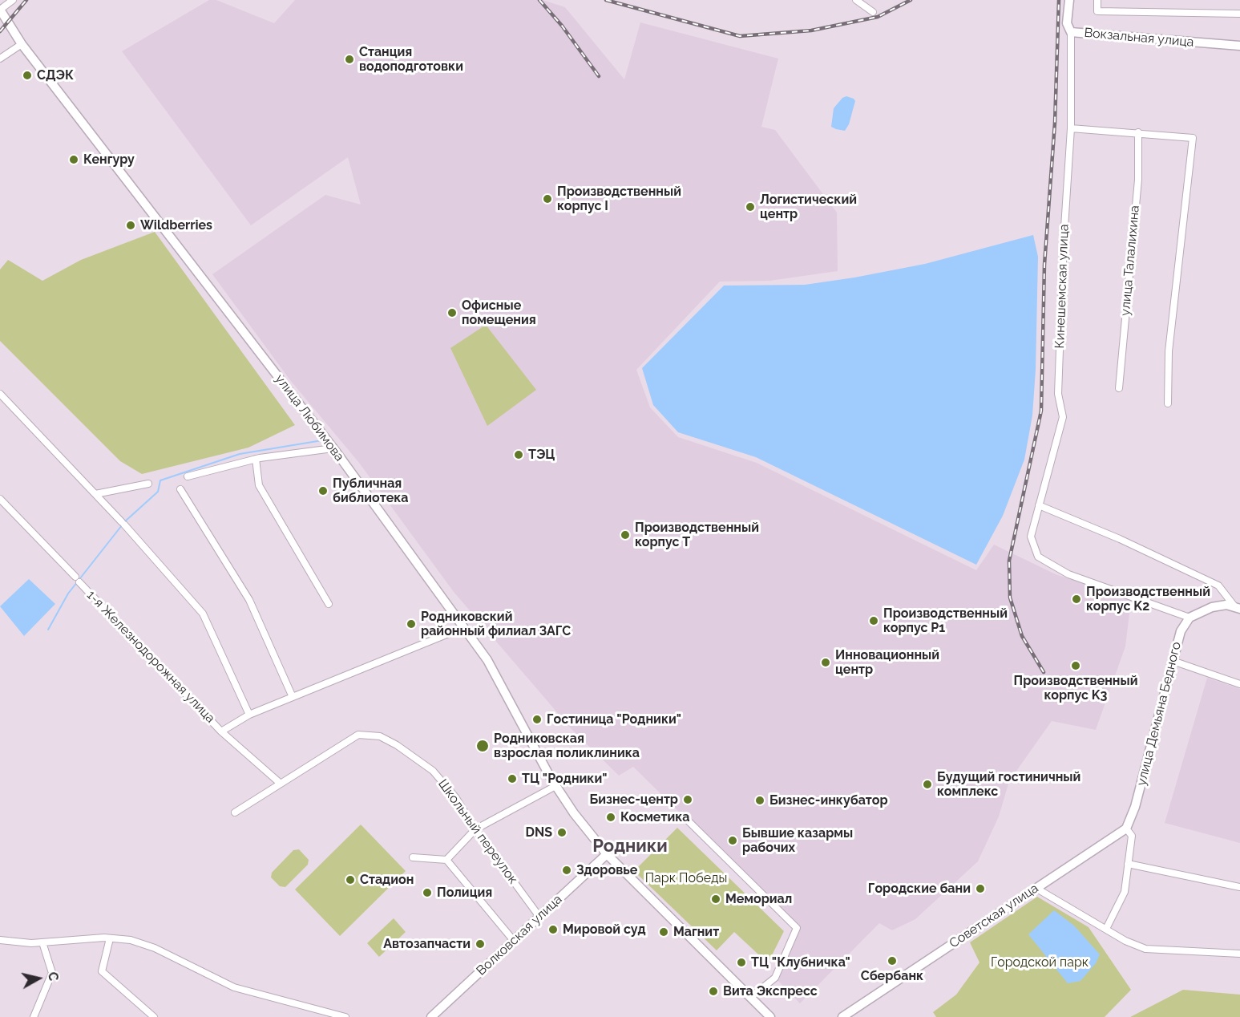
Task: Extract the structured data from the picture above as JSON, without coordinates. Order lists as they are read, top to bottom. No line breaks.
{"streets":{"main road":["Вокзальная улица","улица Любимова","улица Демьяна Бедного","Советская улица","Волковская улица"],"street":["улица Талалихина","Кинешемская улица","1-я Железнодорожная улица","Школьный переулок"]},"crossings":[["Вокзальная улица","Кинешемская улица"],["Кинешемская улица","улица Демьяна Бедного"],["улица Любимова","Волковская улица"],["1-я Железнодорожная улица","Школьный переулок"],["улица Демьяна Бедного","Советская улица"],["Школьный переулок","Волковская улица"]],"districts":["Родники"],"parks":["Парк Победы","Городской парк"],"places":["Станция водоподготовки","СДЭК","Кенгуру","Производственный корпус I","Логистический центр","Wildberries","Офисные помещения","ТЭЦ","Публичная библиотека","Производственный корпус T","Производственный корпус K2","Производственный корпус P1","Родниковский районный филиал ЗАГС","Инновационный центр","Производственный корпус K3","Гостиница \"Родники\"","Родниковская взрослая поликлиника","ТЦ \"Родники\"","Будущий гостиничный комплекс","Бизнес-центр","Бизнес-инкубатор","Косметика","DNS","Бывшие казармы рабочих","Здоровье","Стадион","Городские бани","Полиция","Мемориал","Мировой суд","Магнит","Автозапчасти","Сбербанк","ТЦ \"Клубничка\"","Вита Экспресс"],"north":"right"}
